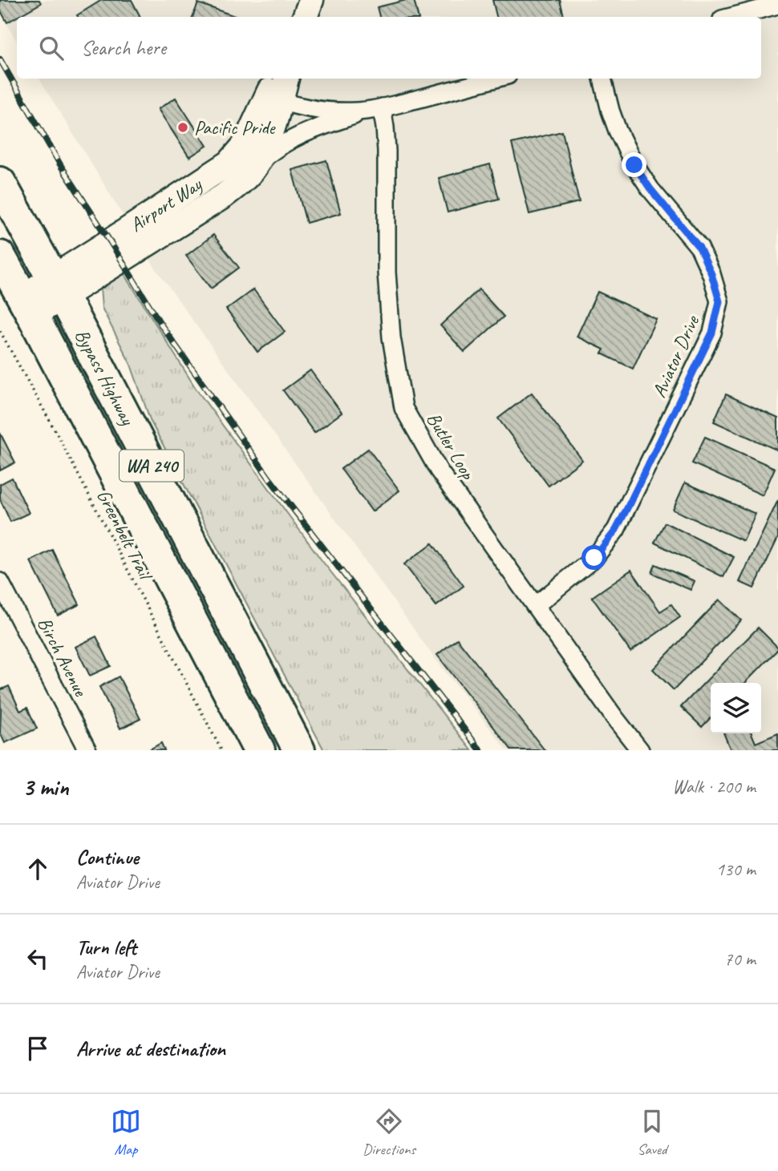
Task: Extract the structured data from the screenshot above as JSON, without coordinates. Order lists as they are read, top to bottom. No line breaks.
{"streets":{"highway":["Bypass Highway","WA 240"],"street":["Airport Way","Aviator Drive","Butler Loop","Birch Avenue"],"path":["Greenbelt Trail"]},"crossings":[["Airport Way","Bypass Highway"],["Airport Way","Butler Loop"],["Aviator Drive","Butler Loop"]],"places":["Pacific Pride"],"page":{"search":"Search here","heading":["3 min","Walk · 200 m"],"list":[["Continue","Aviator Drive","130 m"],["Turn left","Aviator Drive","70 m"],"Arrive at destination"],"nav":["Map","Directions","Saved"]}}
